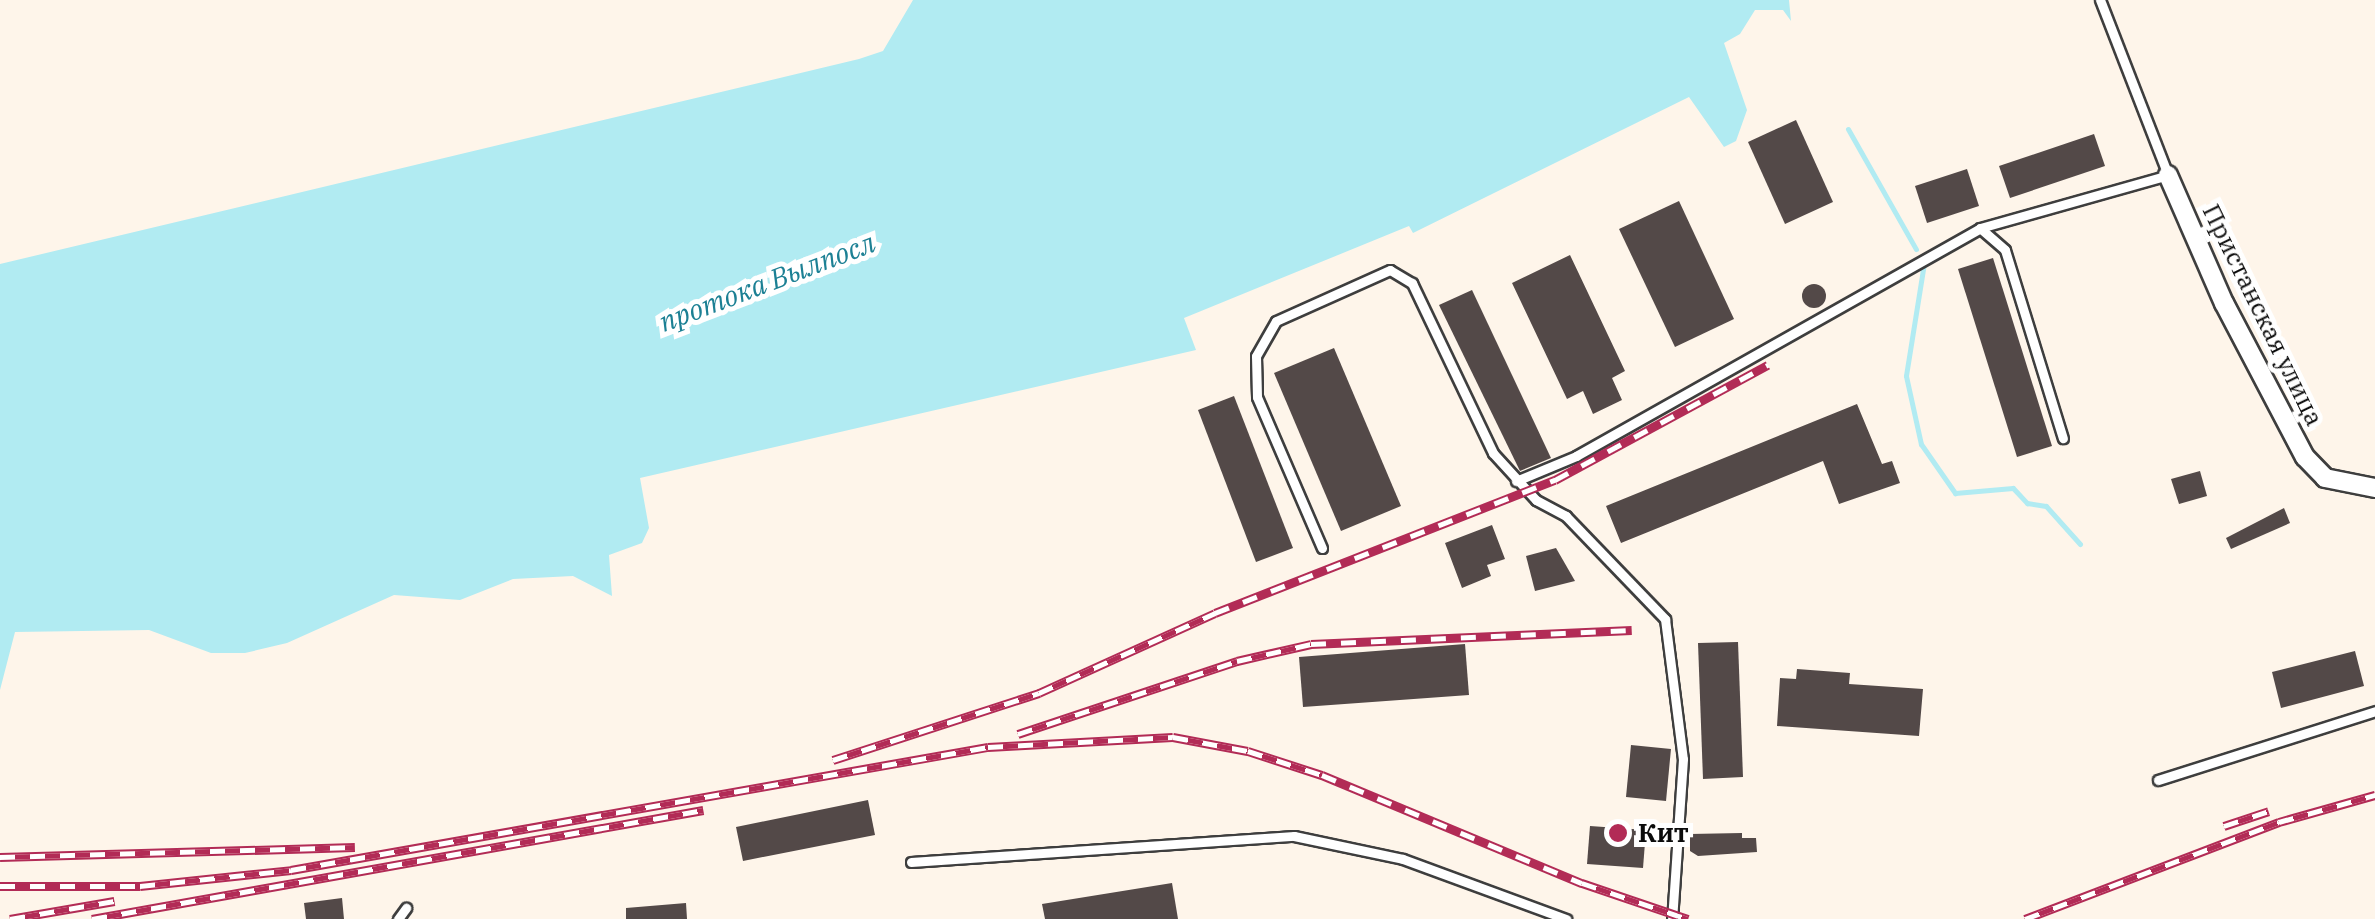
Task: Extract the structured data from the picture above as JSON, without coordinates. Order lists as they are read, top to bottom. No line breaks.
{"streets":{"street":["Пристанская улица"]},"water":["протока Вылпосл"],"places":["Кит"]}
